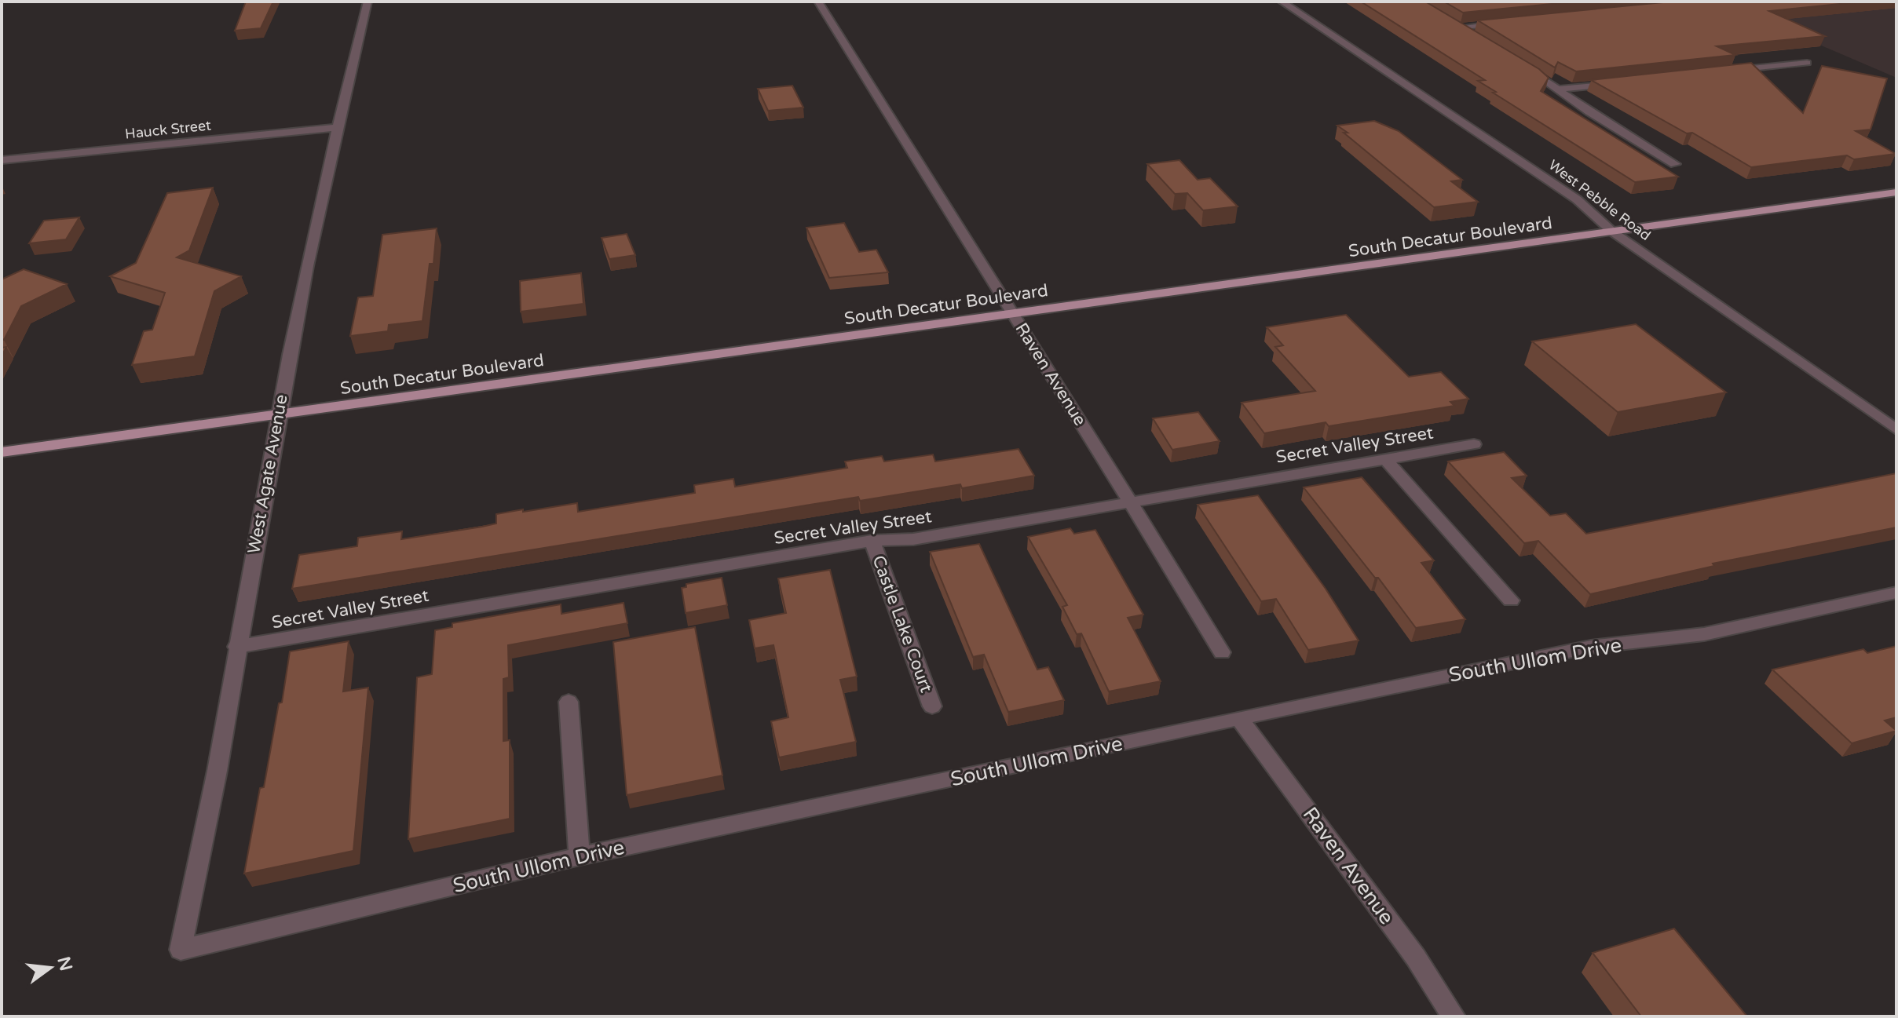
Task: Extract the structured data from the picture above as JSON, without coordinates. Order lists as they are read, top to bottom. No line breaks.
{"streets":{"main road":["South Decatur Boulevard"],"street":["Hauck Street","West Pebble Road","Raven Avenue","Secret Valley Street","West Agate Avenue","Castle Lake Court","South Ullom Drive"]},"crossings":[["Hauck Street","West Agate Avenue"],["West Pebble Road","South Decatur Boulevard"],["South Decatur Boulevard","Raven Avenue"],["South Decatur Boulevard","West Agate Avenue"],["Raven Avenue","Secret Valley Street"],["Raven Avenue","South Ullom Drive"],["Secret Valley Street","West Agate Avenue"],["Secret Valley Street","Castle Lake Court"],["West Agate Avenue","South Ullom Drive"]],"north":"right"}
